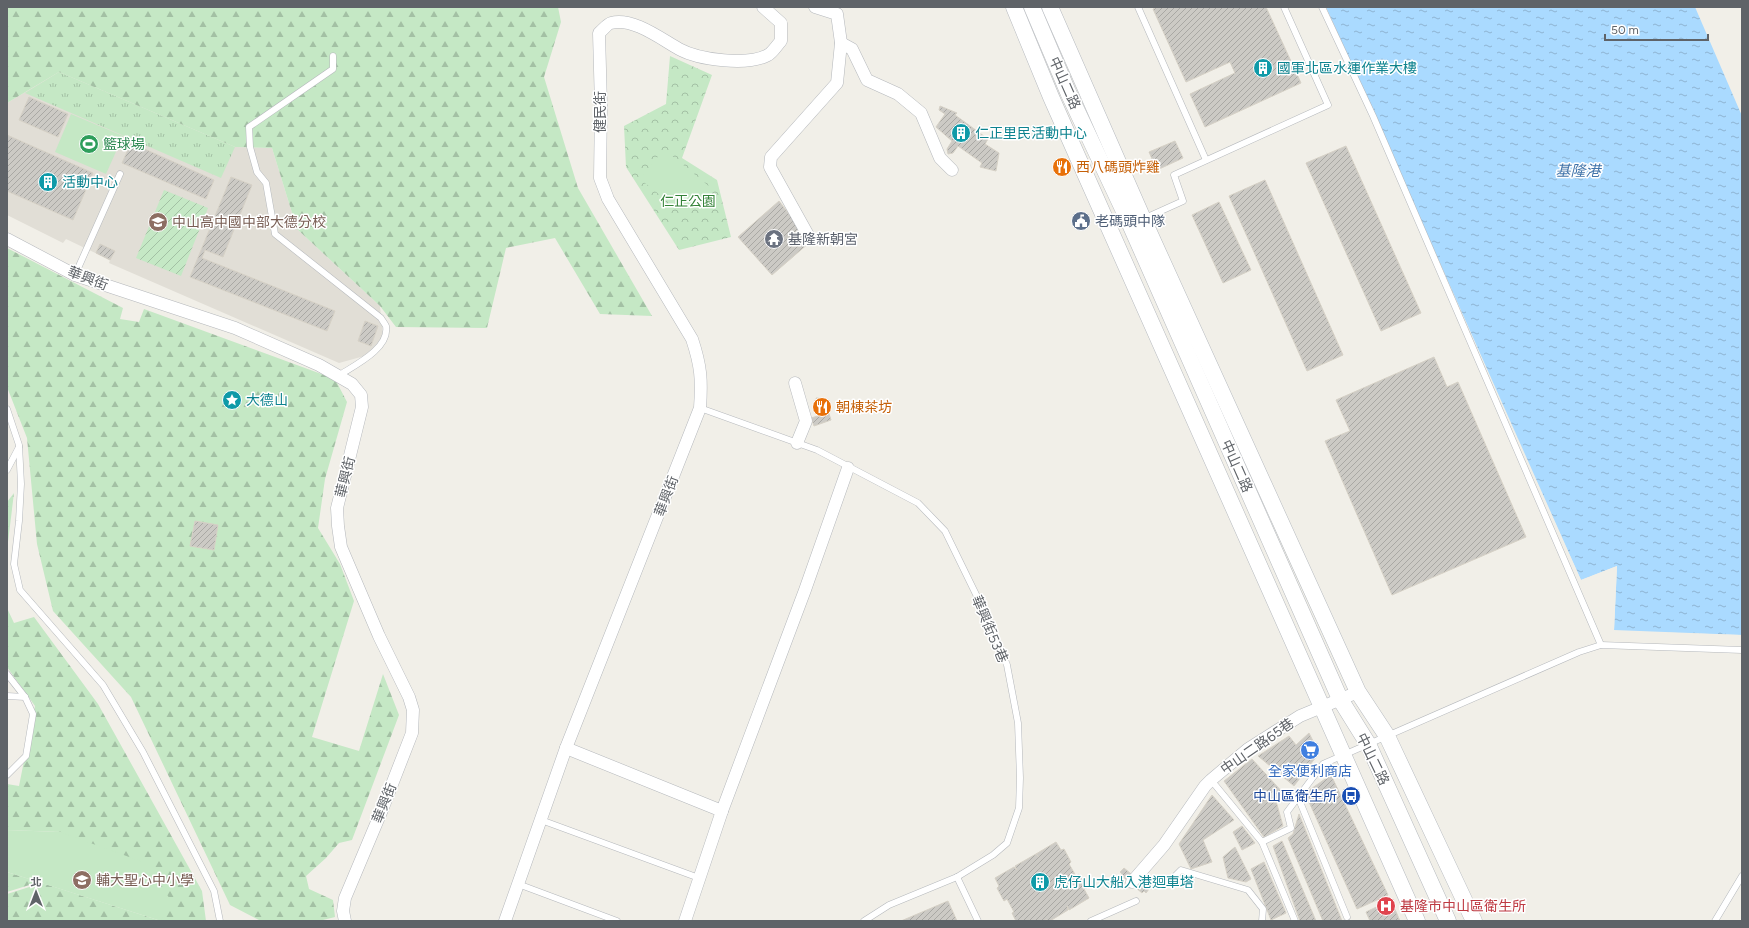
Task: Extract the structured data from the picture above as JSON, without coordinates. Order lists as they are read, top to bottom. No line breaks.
{"streets":{"street":["中山二路","健民街","華興街","中山二路65巷"],"lane":["華興街53巷"]},"crossings":[["中山二路","中山二路65巷"],["健民街","華興街"],["健民街","華興街53巷"],["華興街","華興街53巷"]],"water":["基隆港"],"parks":["仁正公園"],"places":{"building":["國軍北區水運作業大樓","仁正里民活動中心","活動中心","虎仔山大船入港迴車塔"],"sports":["籃球場"],"restaurant":["西八碼頭炸雞","朝棟茶坊"],"public building":["老碼頭中隊"],"school or university":["中山高中國中部大德分校","輔大聖心中小學"],"temple":["基隆新朝宮"],"place":["大德山"],"supermarket":["全家便利商店"],"bus stop":["中山區衛生所"],"hospital":["基隆市中山區衛生所"]},"scale_bar":"50 m","north":"top"}
